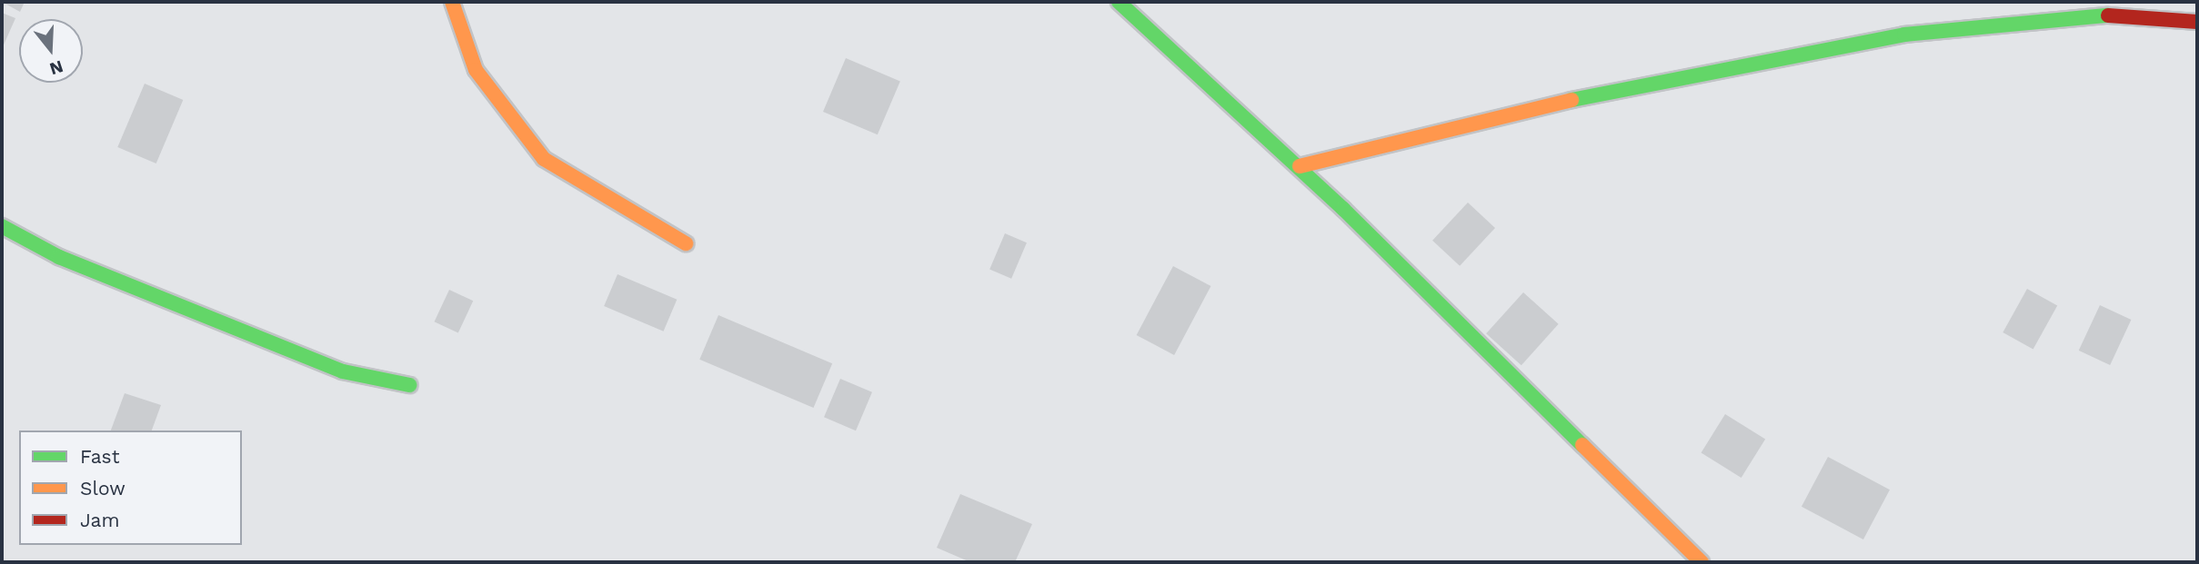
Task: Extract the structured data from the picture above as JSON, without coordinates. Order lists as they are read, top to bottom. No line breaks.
{"legend":["Fast","Slow","Jam"],"north":"bottom"}
